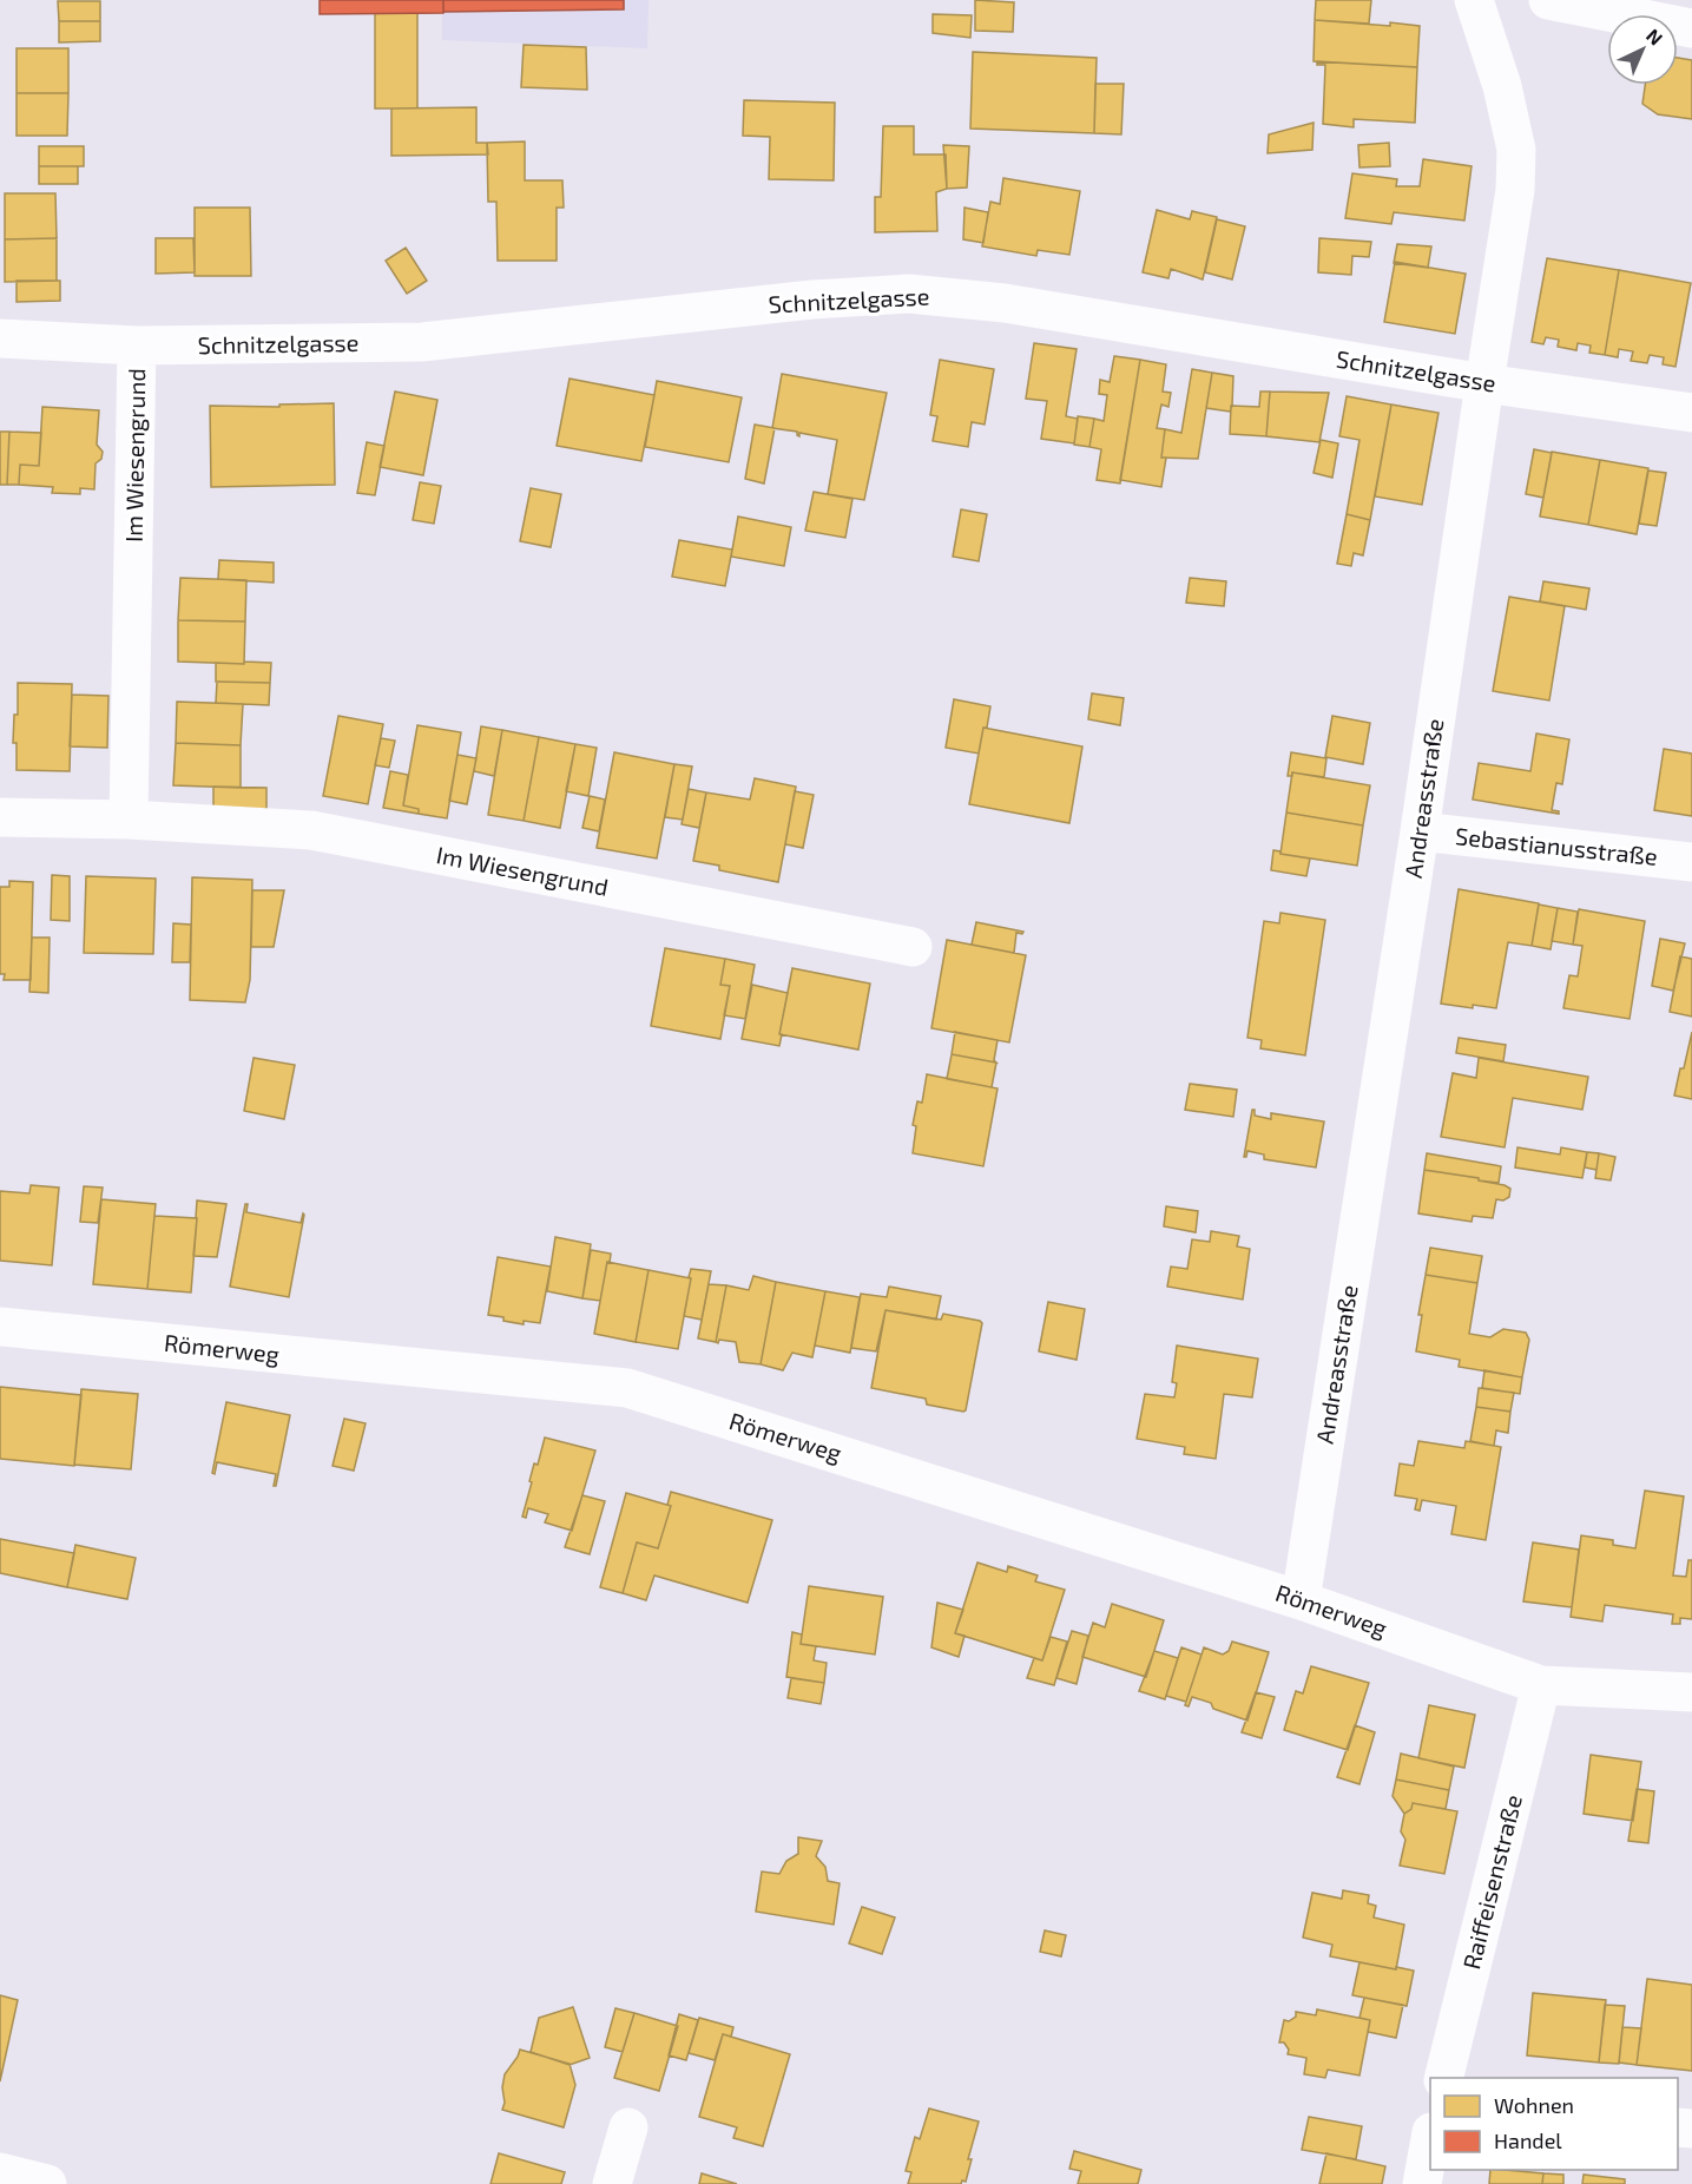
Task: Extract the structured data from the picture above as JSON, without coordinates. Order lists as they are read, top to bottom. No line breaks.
{"streets":{"street":["Schnitzelgasse","Im Wiesengrund","Andreasstraße","Sebastianusstraße","Römerweg","Raiffeisenstraße"]},"crossings":[["Schnitzelgasse","Im Wiesengrund"],["Schnitzelgasse","Andreasstraße"],["Andreasstraße","Sebastianusstraße"],["Andreasstraße","Römerweg"],["Römerweg","Raiffeisenstraße"]],"legend":["Wohnen","Handel"],"north":"top right"}
